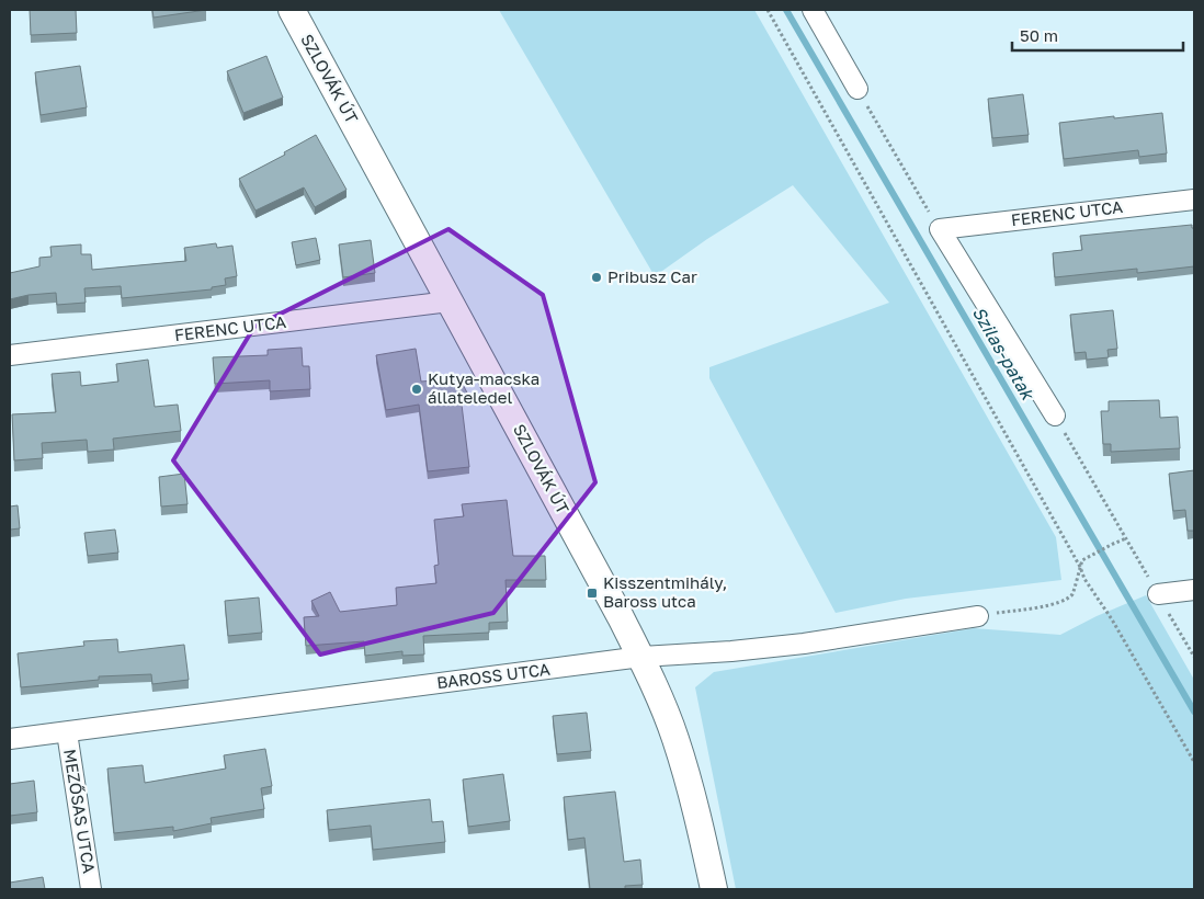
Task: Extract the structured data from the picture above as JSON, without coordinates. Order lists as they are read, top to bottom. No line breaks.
{"streets":{"main road":["SZLOVÁK ÚT"],"street":["FERENC UTCA","BAROSS UTCA","MEZŐSAS UTCA"]},"crossings":[["SZLOVÁK ÚT","FERENC UTCA"],["SZLOVÁK ÚT","BAROSS UTCA"],["BAROSS UTCA","MEZŐSAS UTCA"]],"water":["Szilas-patak"],"places":{"other":["Pribusz Car","Kutya-macska állateledel"],"transit":["Kisszentmihály, Baross utca"]},"scale_bar":"50 m"}
